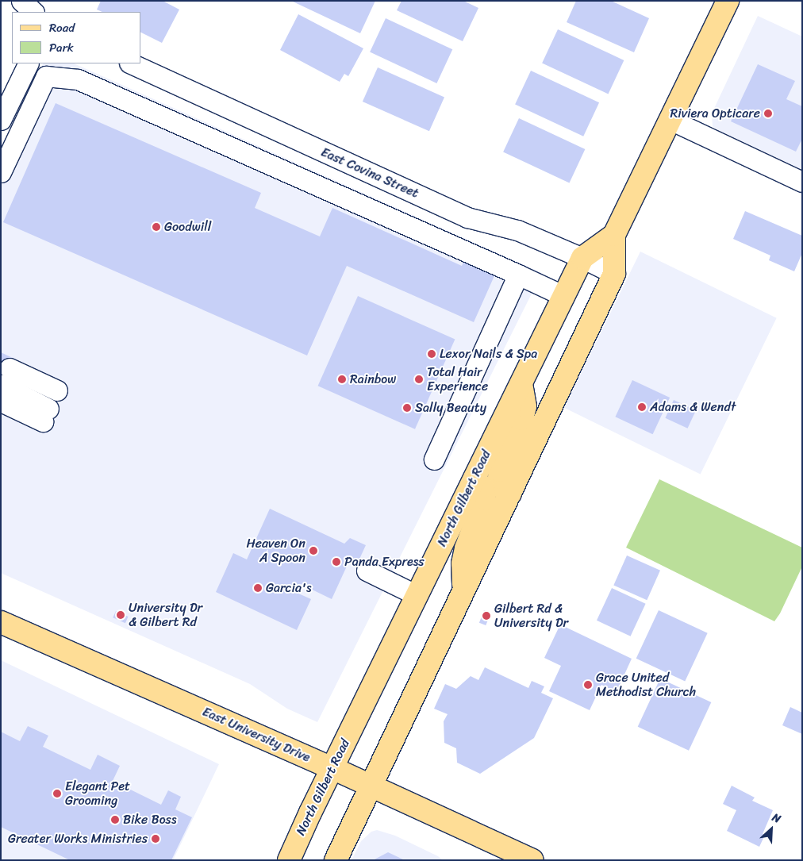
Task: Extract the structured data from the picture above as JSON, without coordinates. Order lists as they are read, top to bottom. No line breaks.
{"streets":{"main road":["North Gilbert Road","East University Drive"],"street":["East Covina Street"]},"crossings":[["East Covina Street","North Gilbert Road"],["North Gilbert Road","East University Drive"]],"places":["Riviera Opticare","Goodwill","Lexor Nails & Spa","Rainbow","Total Hair Experience","Adams & Wendt","Sally Beauty","Heaven On A Spoon","Panda Express","Garcia's","University Dr & Gilbert Rd","Gilbert Rd & University Dr","Grace United Methodist Church","Elegant Pet Grooming","Bike Boss","Greater Works Ministries"],"legend":["Road","Park"],"north":"top right"}
